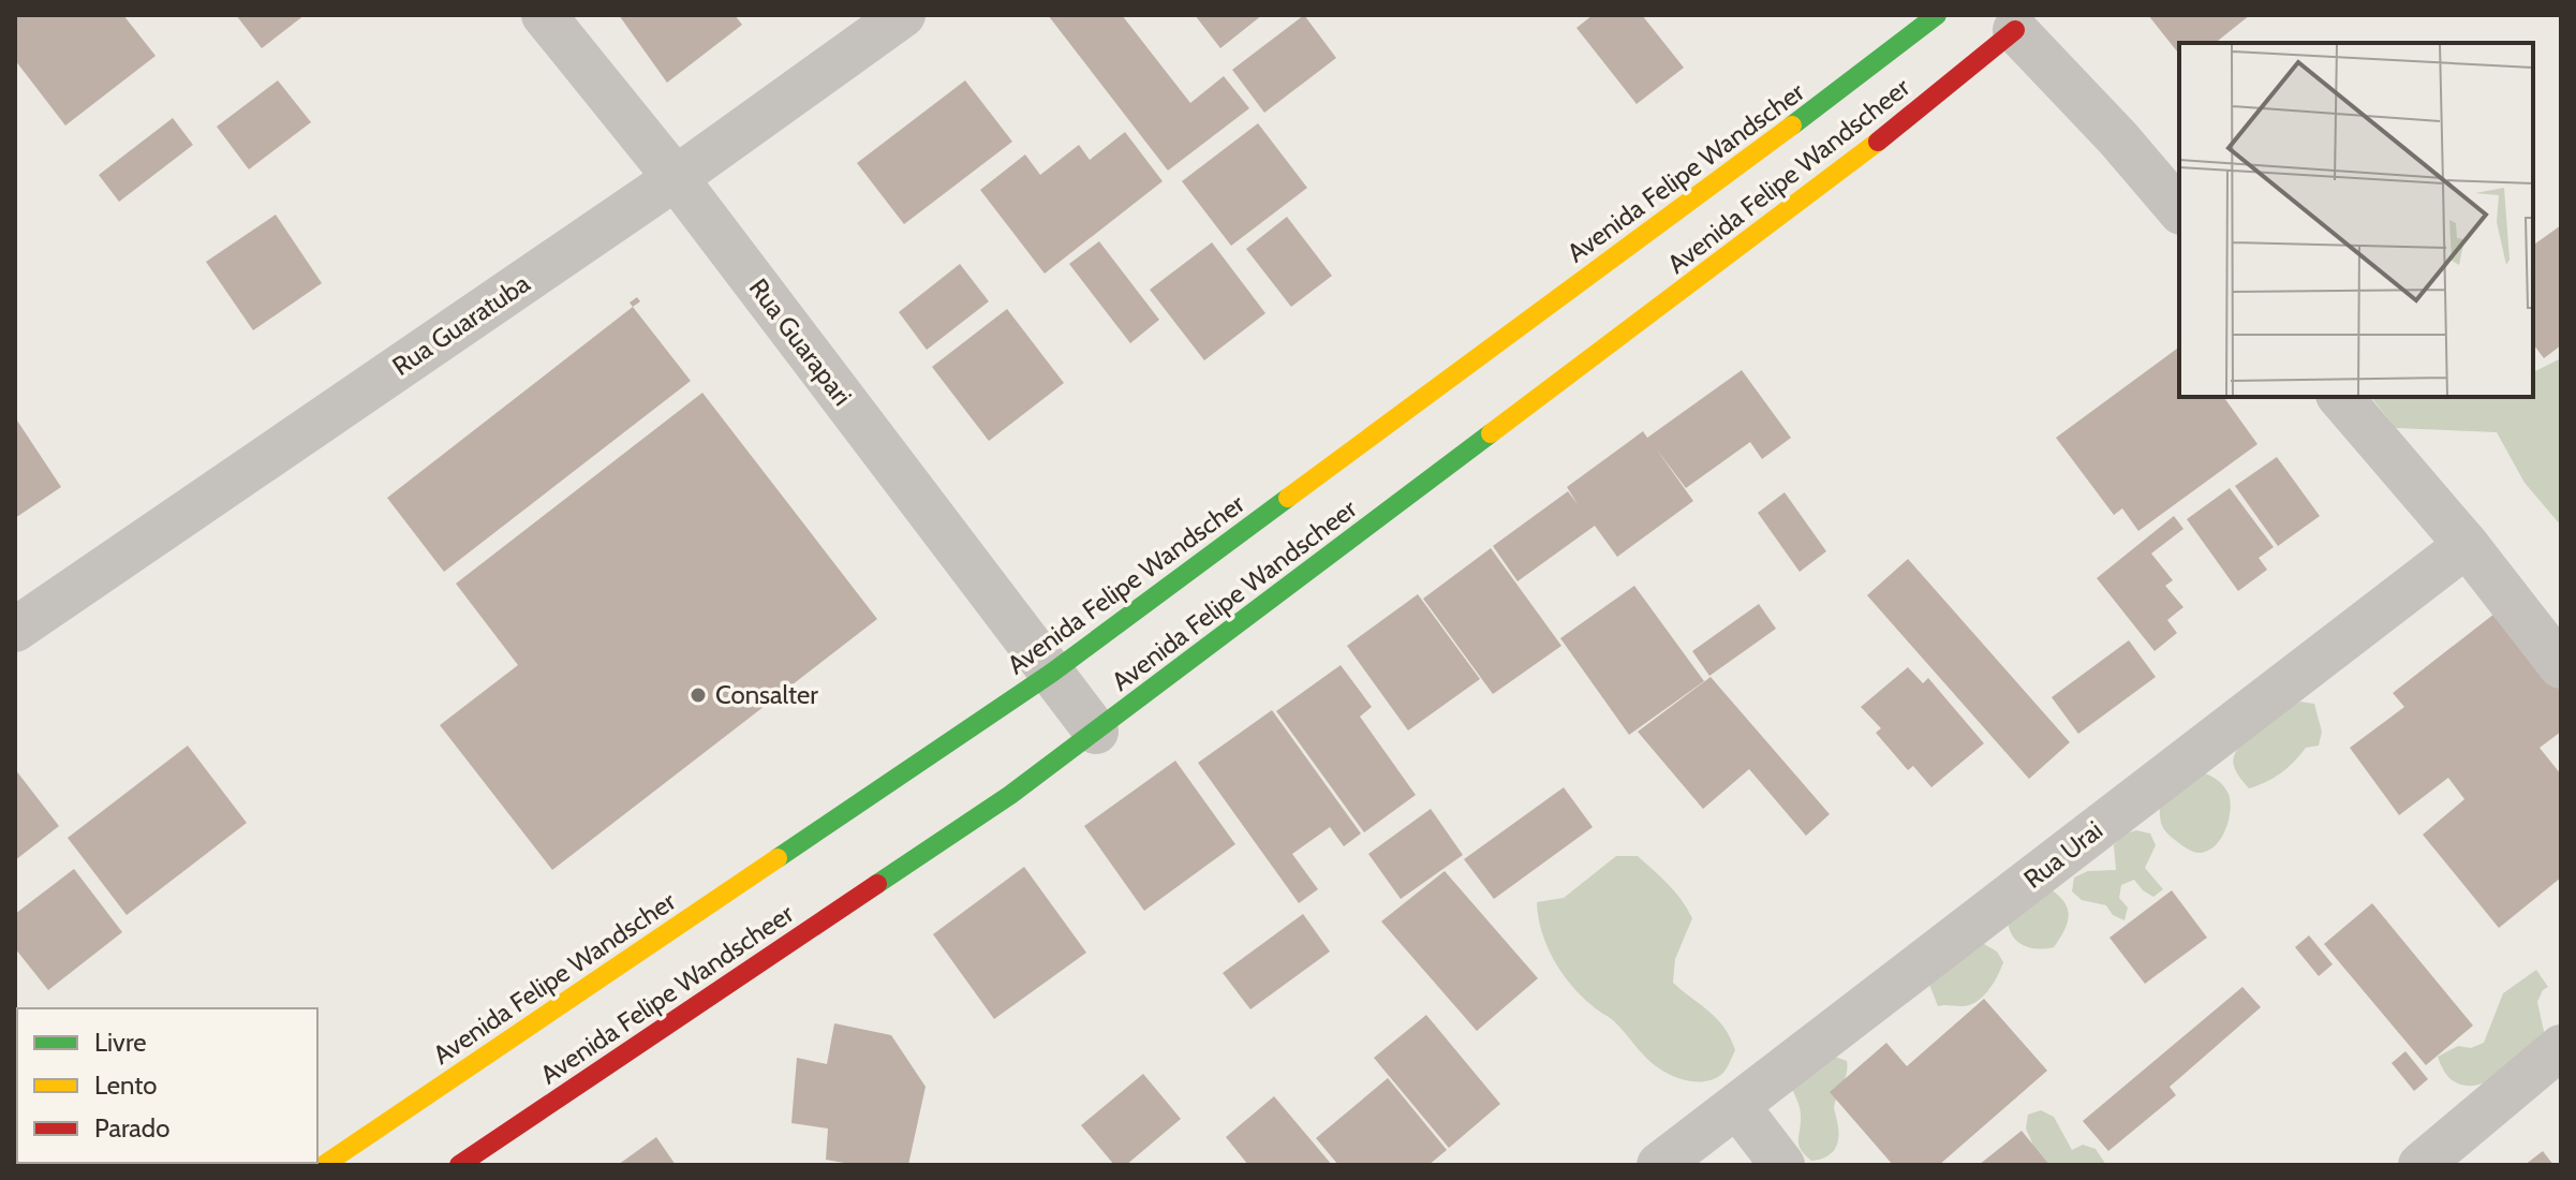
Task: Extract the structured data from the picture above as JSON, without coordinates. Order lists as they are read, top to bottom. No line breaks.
{"streets":{"main road":["Avenida Felipe Wandscher","Avenida Felipe Wandscheer"],"street":["Rua Guaratuba","Rua Guarapari","Rua Urai"]},"crossings":[["Avenida Felipe Wandscher","Rua Guarapari"],["Avenida Felipe Wandscheer","Rua Guarapari"],["Rua Guaratuba","Rua Guarapari"]],"places":["Consalter"],"legend":["Livre","Lento","Parado"]}
